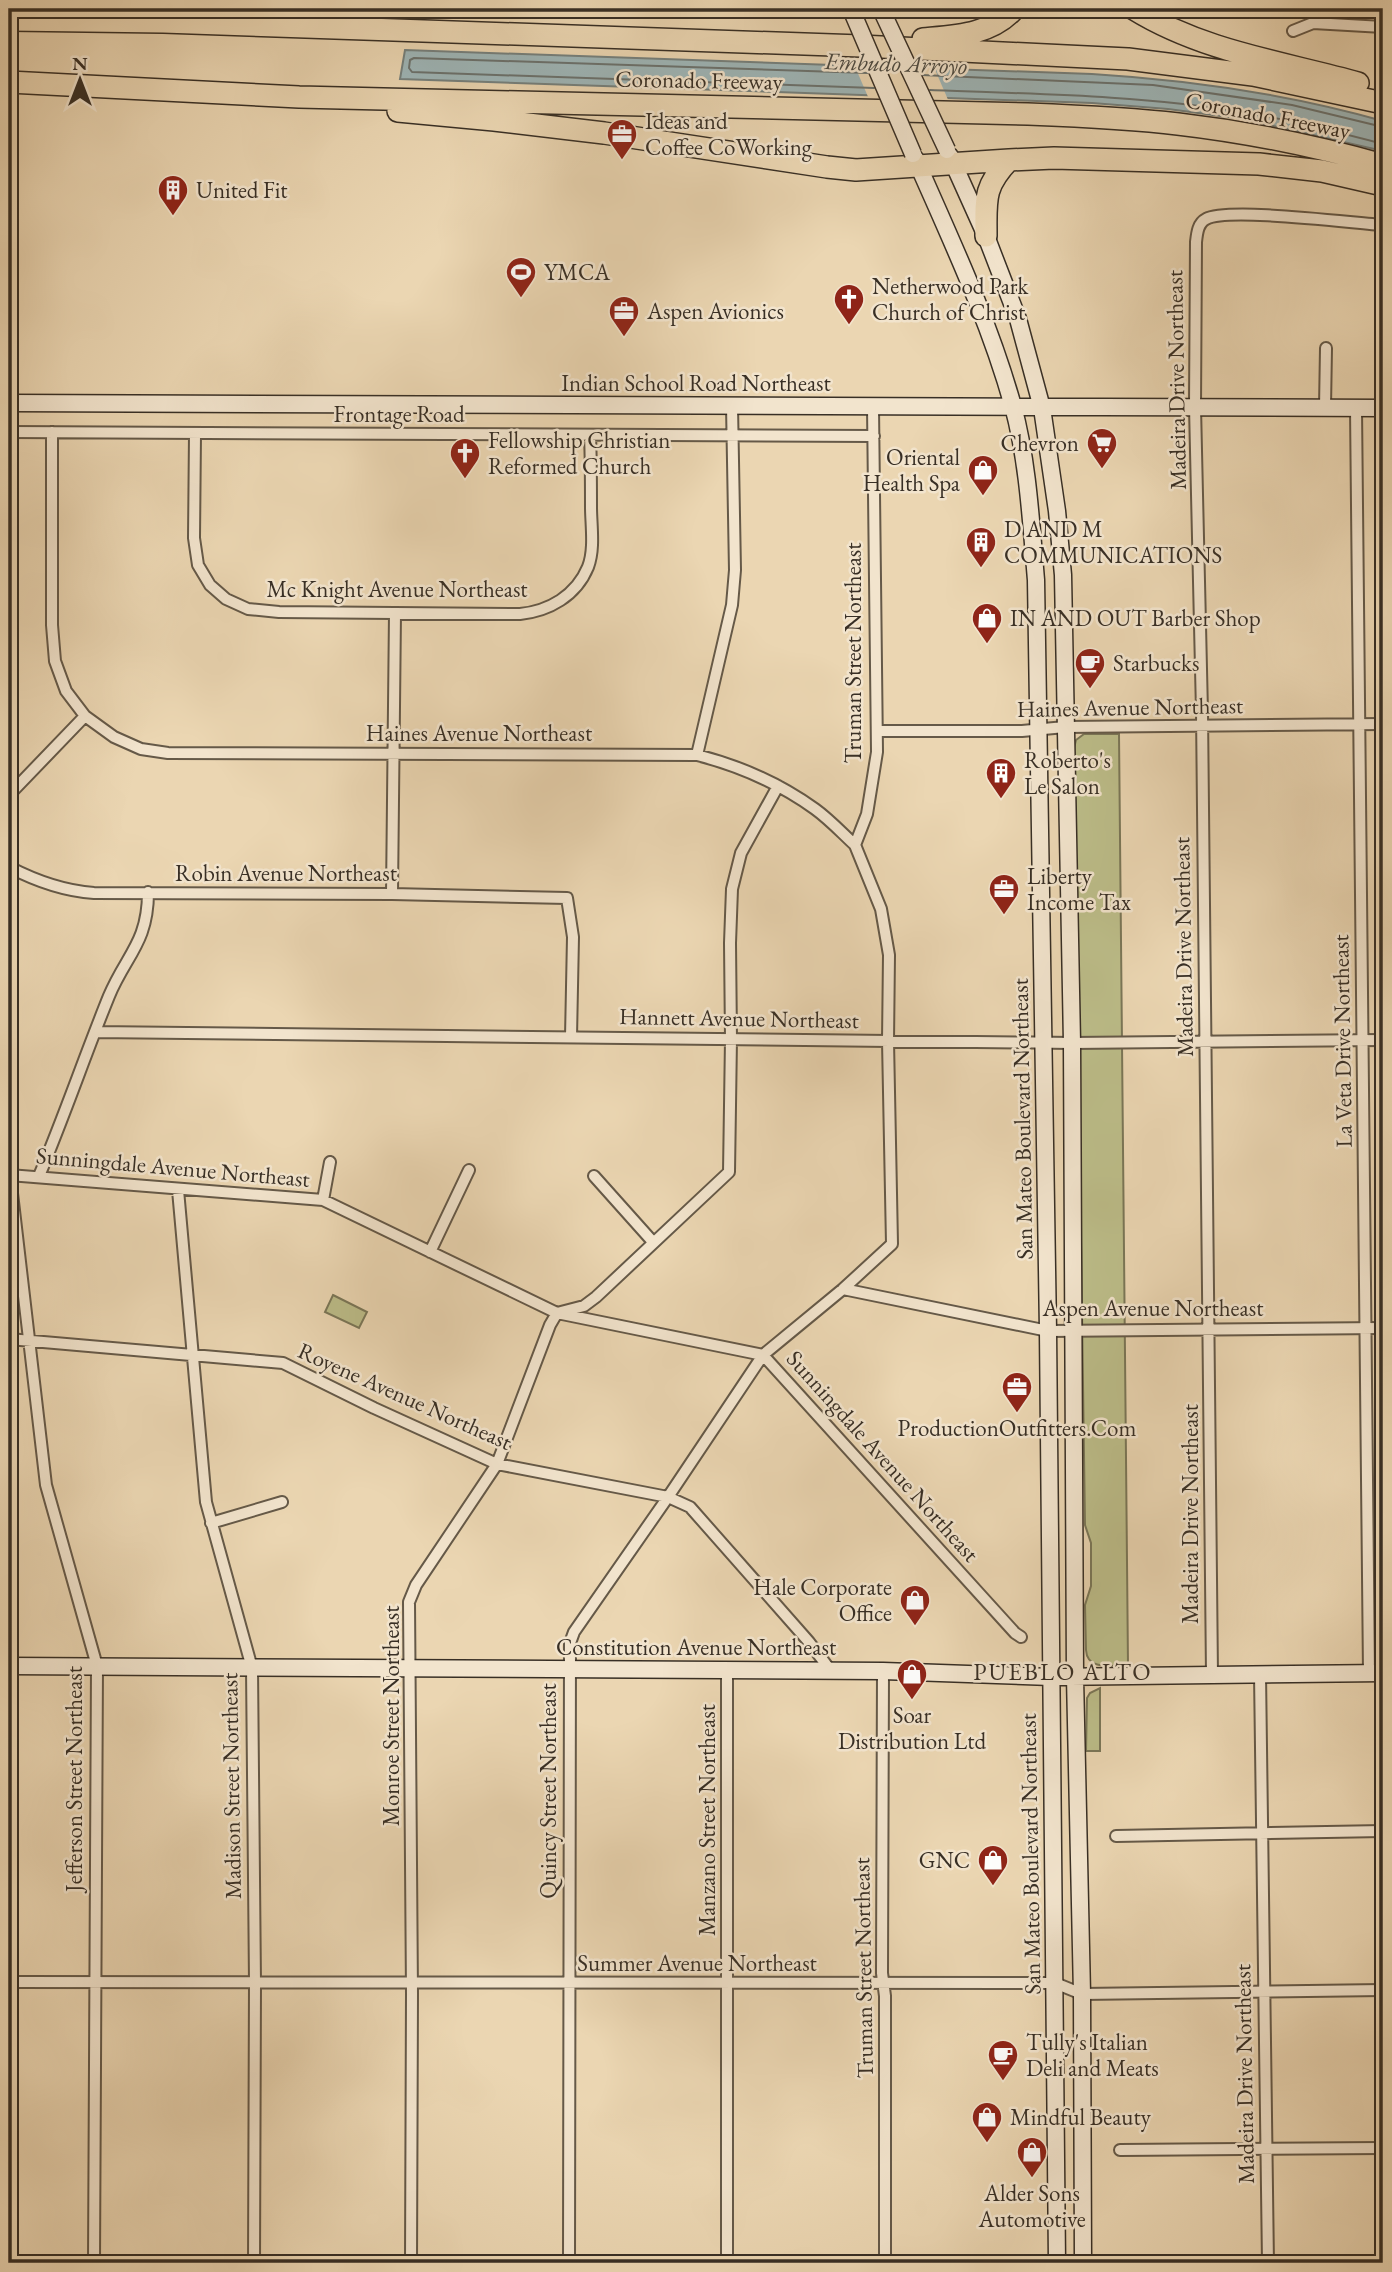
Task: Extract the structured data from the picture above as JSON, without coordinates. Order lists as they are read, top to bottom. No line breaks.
{"streets":{"highway":["Coronado Freeway"],"main road":["Indian School Road Northeast","San Mateo Boulevard Northeast","Constitution Avenue Northeast"],"street":["Madeira Drive Northeast","Frontage Road","Mc Knight Avenue Northeast","Truman Street Northeast","Haines Avenue Northeast","Robin Avenue Northeast","Hannett Avenue Northeast","La Veta Drive Northeast","Sunningdale Avenue Northeast","Aspen Avenue Northeast","Royene Avenue Northeast","Monroe Street Northeast","Jefferson Street Northeast","Madison Street Northeast","Quincy Street Northeast","Manzano Street Northeast","Summer Avenue Northeast"]},"crossings":[["Madeira Drive Northeast","Indian School Road Northeast"],["Madeira Drive Northeast","Haines Avenue Northeast"],["Madeira Drive Northeast","Hannett Avenue Northeast"],["Madeira Drive Northeast","Aspen Avenue Northeast"],["Madeira Drive Northeast","Constitution Avenue Northeast"],["Madeira Drive Northeast","Summer Avenue Northeast"],["Indian School Road Northeast","Truman Street Northeast"],["Indian School Road Northeast","La Veta Drive Northeast"],["Indian School Road Northeast","San Mateo Boulevard Northeast"],["Frontage Road","Mc Knight Avenue Northeast"],["Frontage Road","Truman Street Northeast"],["Truman Street Northeast","Haines Avenue Northeast"],["Truman Street Northeast","Constitution Avenue Northeast"],["Truman Street Northeast","Summer Avenue Northeast"],["Haines Avenue Northeast","La Veta Drive Northeast"],["Haines Avenue Northeast","San Mateo Boulevard Northeast"],["Robin Avenue Northeast","Hannett Avenue Northeast"],["Hannett Avenue Northeast","La Veta Drive Northeast"],["Hannett Avenue Northeast","San Mateo Boulevard Northeast"],["La Veta Drive Northeast","Aspen Avenue Northeast"],["La Veta Drive Northeast","Constitution Avenue Northeast"],["San Mateo Boulevard Northeast","Aspen Avenue Northeast"],["San Mateo Boulevard Northeast","Constitution Avenue Northeast"],["San Mateo Boulevard Northeast","Summer Avenue Northeast"],["Sunningdale Avenue Northeast","Monroe Street Northeast"],["Sunningdale Avenue Northeast","Jefferson Street Northeast"],["Sunningdale Avenue Northeast","Madison Street Northeast"],["Sunningdale Avenue Northeast","Quincy Street Northeast"],["Aspen Avenue Northeast","Quincy Street Northeast"],["Royene Avenue Northeast","Constitution Avenue Northeast"],["Royene Avenue Northeast","Monroe Street Northeast"],["Royene Avenue Northeast","Jefferson Street Northeast"],["Royene Avenue Northeast","Madison Street Northeast"],["Royene Avenue Northeast","Quincy Street Northeast"],["Constitution Avenue Northeast","Monroe Street Northeast"],["Constitution Avenue Northeast","Jefferson Street Northeast"],["Constitution Avenue Northeast","Madison Street Northeast"],["Constitution Avenue Northeast","Quincy Street Northeast"],["Constitution Avenue Northeast","Manzano Street Northeast"],["Monroe Street Northeast","Summer Avenue Northeast"],["Jefferson Street Northeast","Summer Avenue Northeast"],["Madison Street Northeast","Summer Avenue Northeast"],["Quincy Street Northeast","Summer Avenue Northeast"],["Manzano Street Northeast","Summer Avenue Northeast"]],"districts":["PUEBLO ALTO"],"water":["Embudo Arroyo"],"places":{"office":["Ideas and Coffee CoWorking","Aspen Avionics","Liberty Income Tax","ProductionOutfitters.Com"],"building":["United Fit","D AND M COMMUNICATIONS","Roberto's Le Salon"],"sports":["YMCA"],"church":["Netherwood Park Church of Christ","Fellowship Christian Reformed Church"],"supermarket":["Chevron"],"shop":["Oriental Health Spa","IN AND OUT Barber Shop","Hale Corporate Office","Soar Distribution Ltd","GNC","Mindful Beauty","Alder Sons Automotive"],"cafe":["Starbucks","Tully's Italian Deli and Meats"]},"north":"top"}
